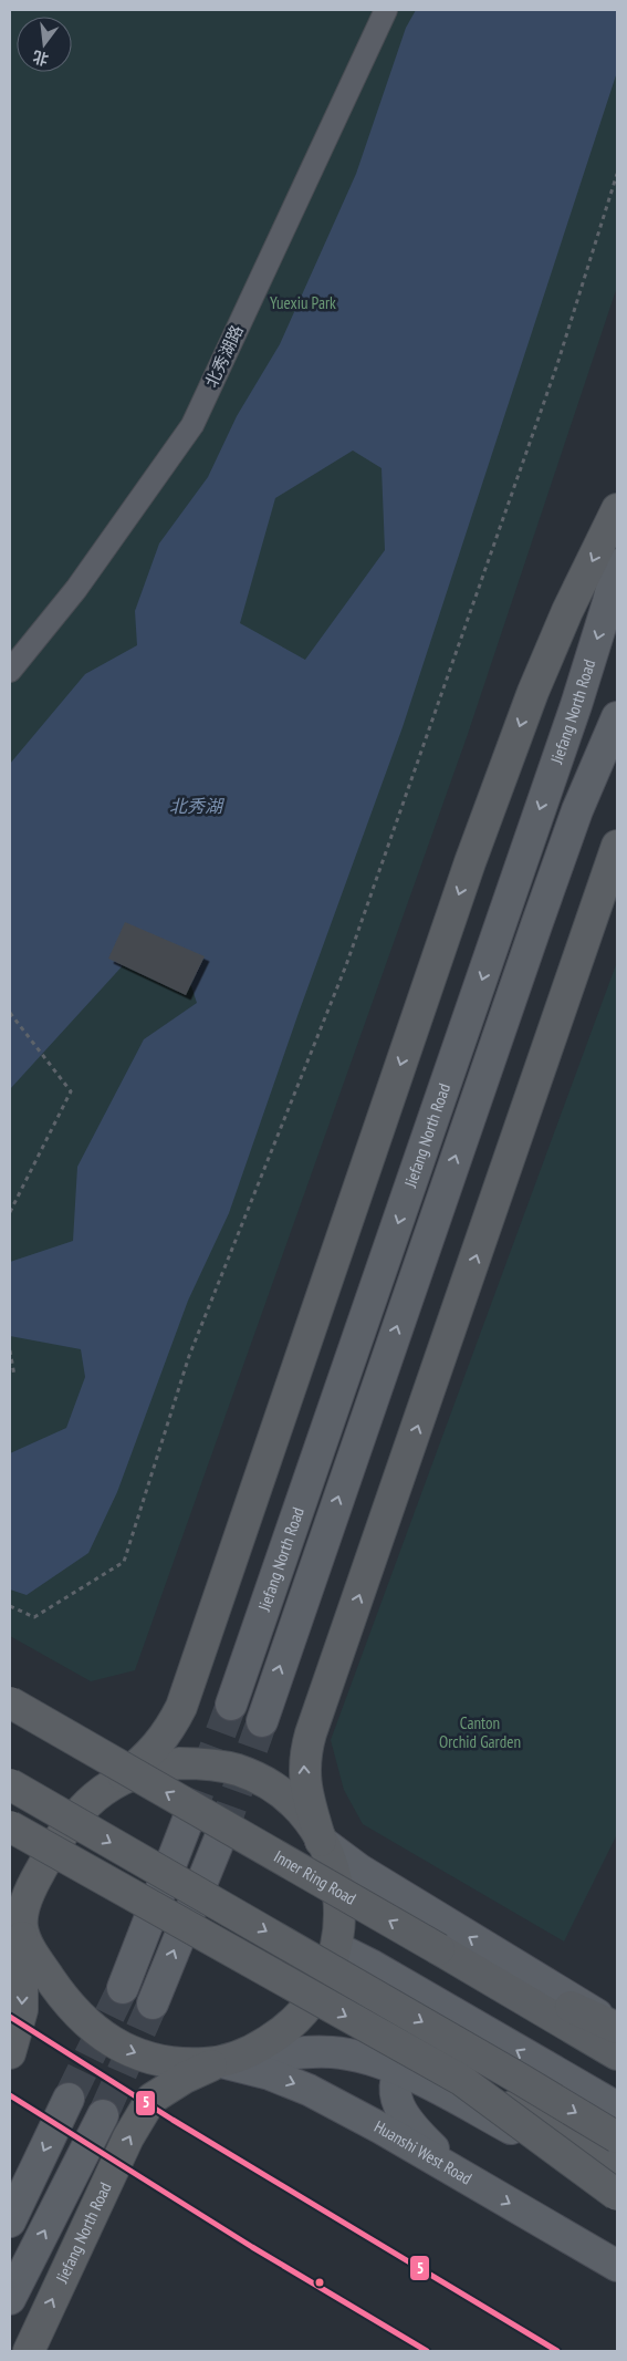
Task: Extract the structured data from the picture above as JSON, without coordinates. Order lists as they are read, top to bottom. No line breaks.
{"streets":{"highway":["Jiefang North Road","Inner Ring Road"],"main road":["Huanshi West Road"],"lane":["北秀湖路"]},"crossings":[["Jiefang North Road","Huanshi West Road"]],"water":["北秀湖"],"parks":["Yuexiu Park","Canton Orchid Garden"],"lines":["transit line 5"],"north":"bottom"}
